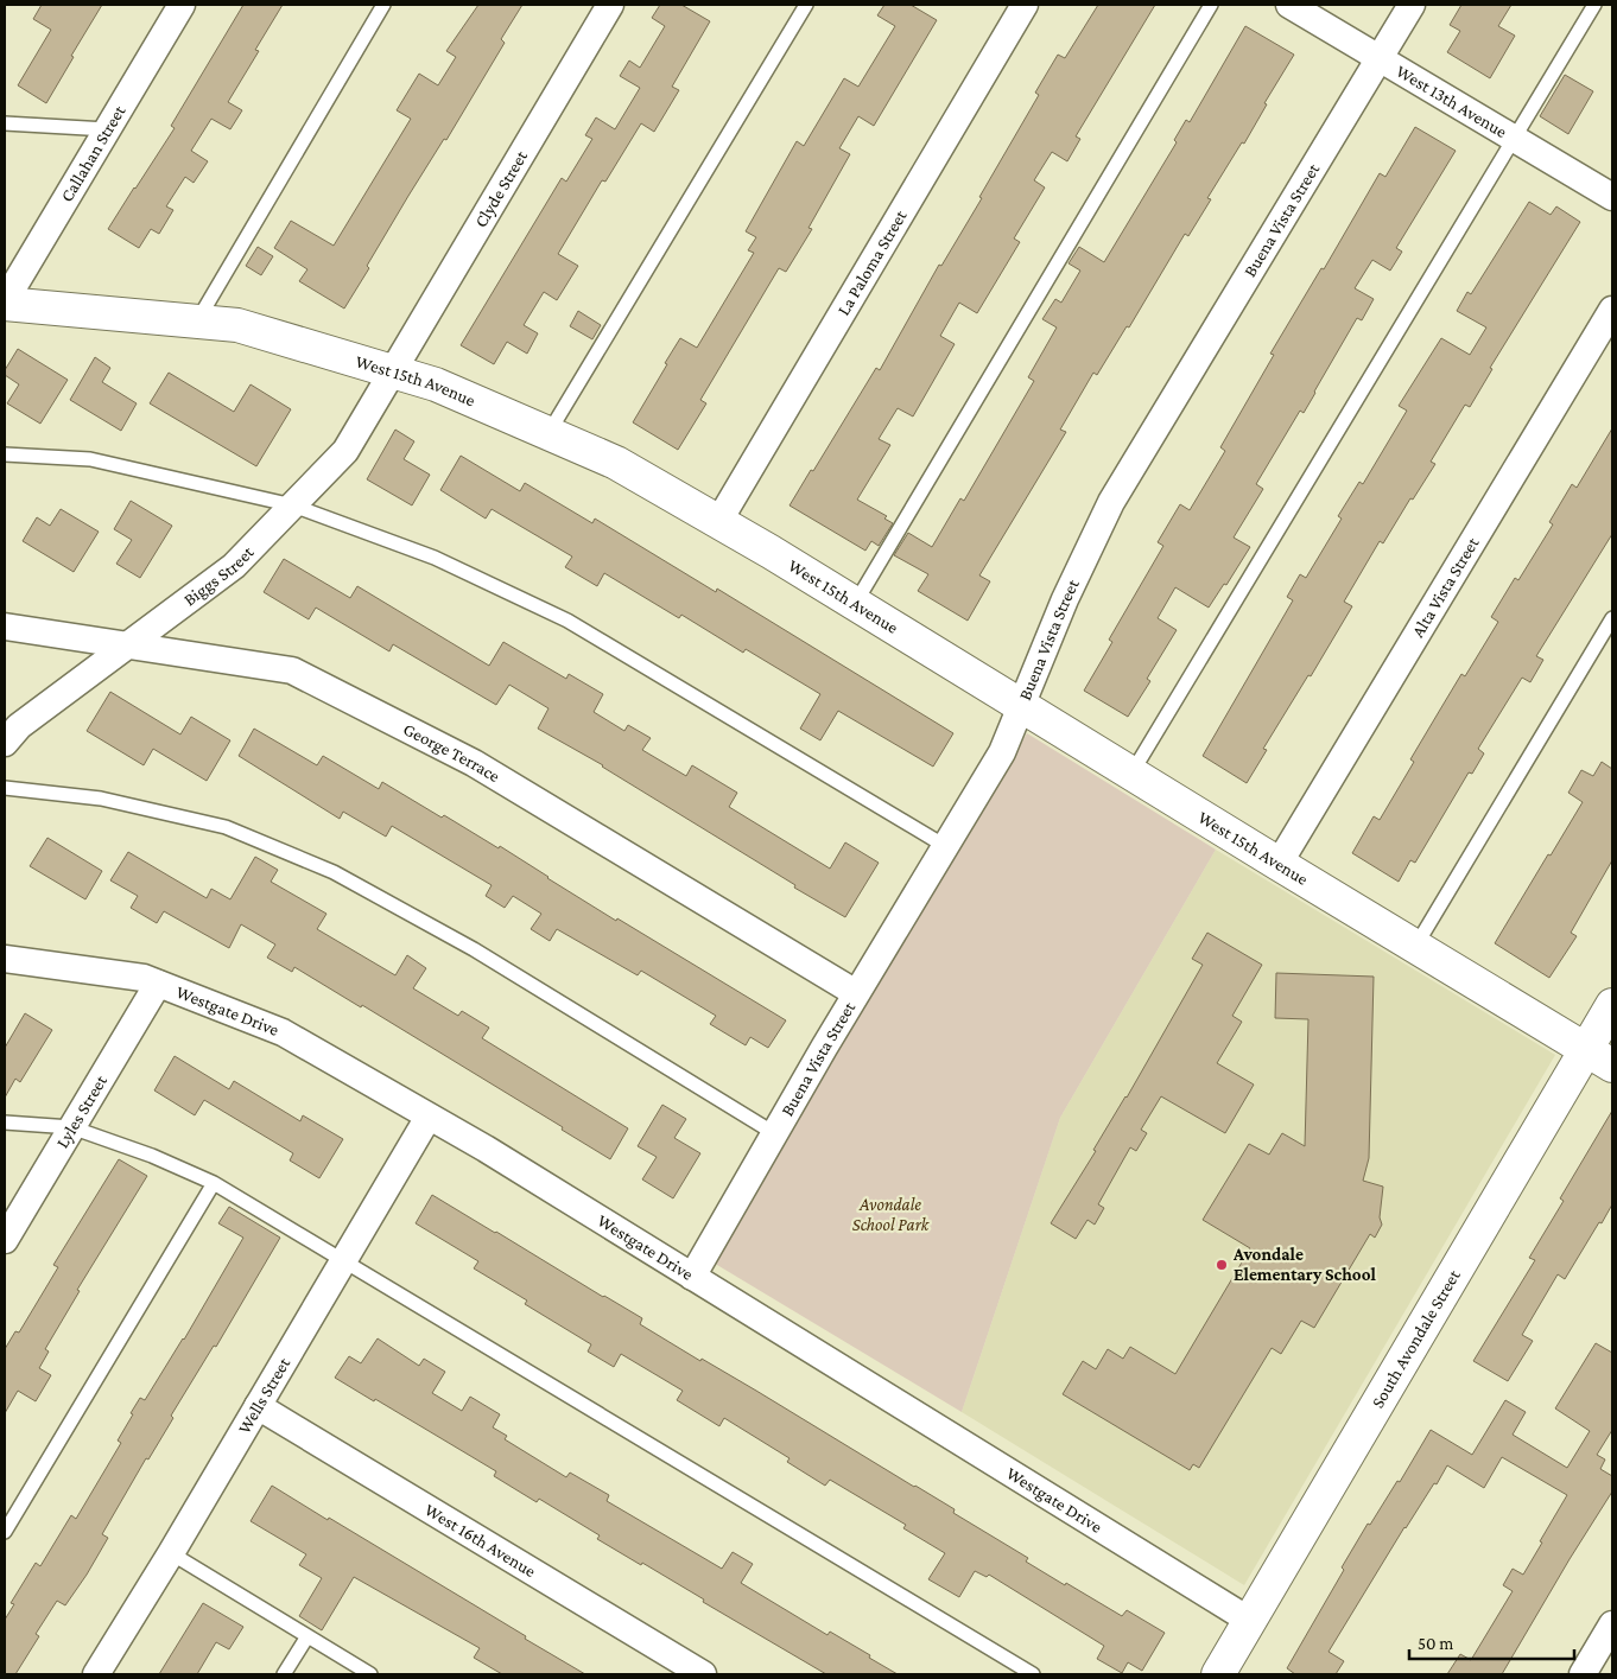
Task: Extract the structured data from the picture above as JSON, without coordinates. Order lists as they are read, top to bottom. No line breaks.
{"streets":{"street":["West 13th Avenue","Callahan Street","Clyde Street","Buena Vista Street","La Paloma Street","West 15th Avenue","Biggs Street","Alta Vista Street","George Terrace","Westgate Drive","Lyles Street","South Avondale Street","Wells Street","West 16th Avenue"]},"crossings":[["West 13th Avenue","Buena Vista Street"],["Callahan Street","West 15th Avenue"],["Clyde Street","West 15th Avenue"],["Clyde Street","Biggs Street"],["Buena Vista Street","West 15th Avenue"],["Buena Vista Street","George Terrace"],["Buena Vista Street","Westgate Drive"],["La Paloma Street","West 15th Avenue"],["West 15th Avenue","Biggs Street"],["West 15th Avenue","Alta Vista Street"],["West 15th Avenue","South Avondale Street"],["Biggs Street","George Terrace"],["Westgate Drive","Lyles Street"],["Westgate Drive","South Avondale Street"],["Westgate Drive","Wells Street"],["Wells Street","West 16th Avenue"]],"parks":["Avondale School Park"],"places":["Avondale Elementary School"],"scale_bar":"50 m"}
